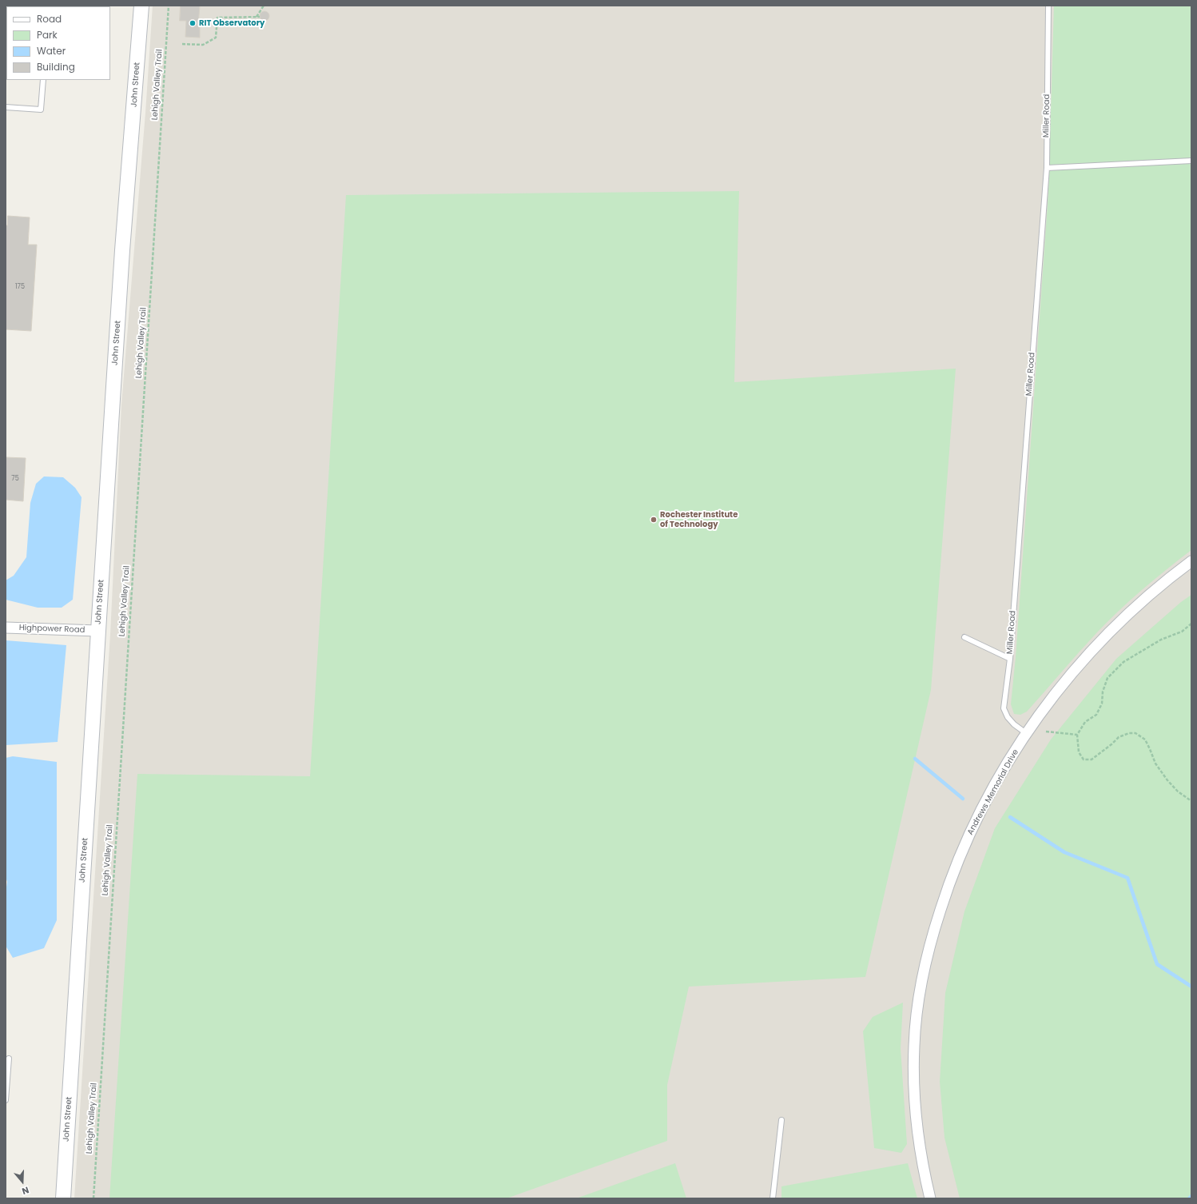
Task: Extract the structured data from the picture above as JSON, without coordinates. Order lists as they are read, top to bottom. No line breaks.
{"streets":{"street":["John Street","Highpower Road","Andrews Memorial Drive"],"lane":["Miller Road"],"path":["Lehigh Valley Trail"]},"crossings":[["John Street","Highpower Road"],["Miller Road","Andrews Memorial Drive"]],"places":["RIT Observatory","Rochester Institute of Technology"],"house_numbers":["175","75"],"legend":["Road","Park","Water","Building"],"north":"bottom"}
